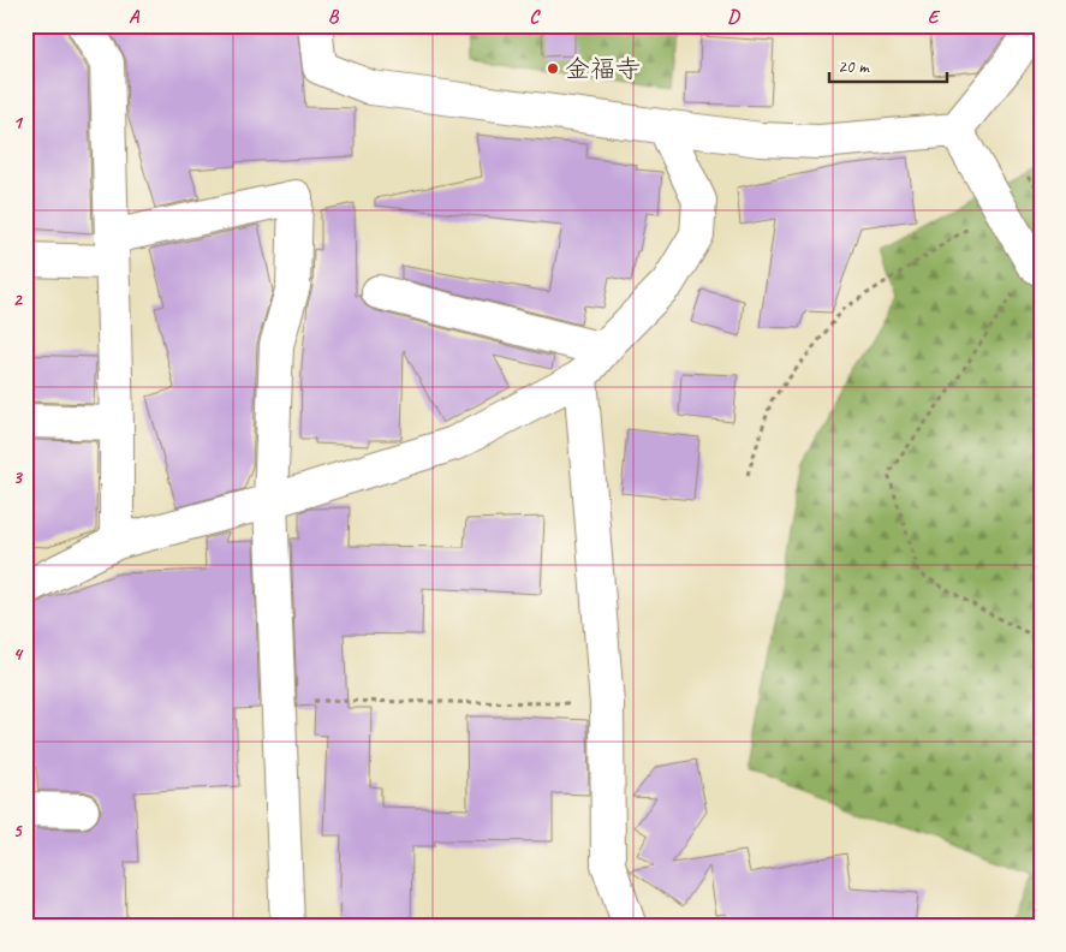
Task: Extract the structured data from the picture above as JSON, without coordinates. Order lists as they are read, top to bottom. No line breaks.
{"places":["金福寺"],"scale_bar":"20 m","grid":{"columns":["A","B","C","D","E"],"rows":["1","2","3","4","5"]}}
